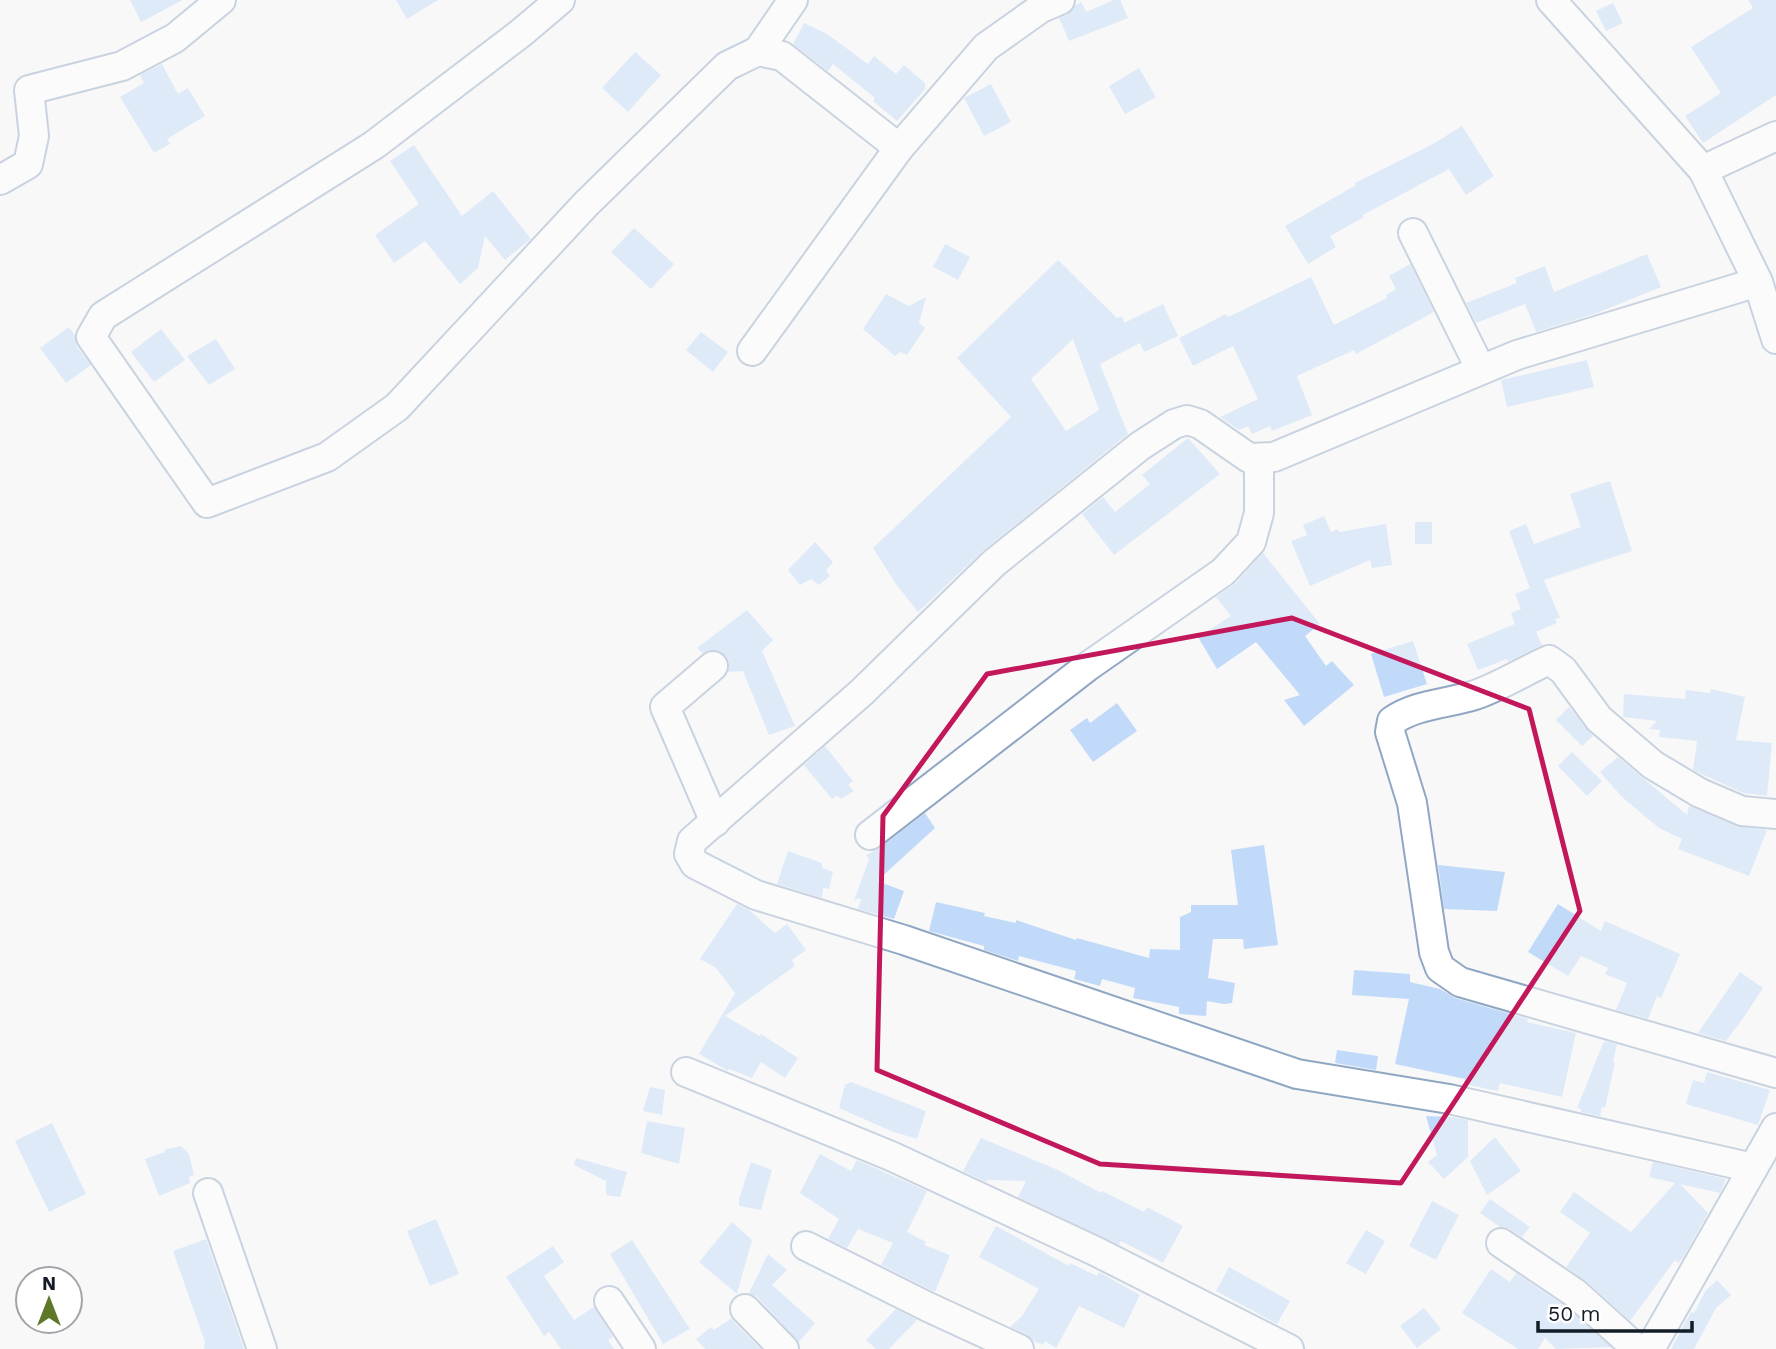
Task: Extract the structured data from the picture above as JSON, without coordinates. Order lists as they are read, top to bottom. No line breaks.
{"scale_bar":"50 m","north":"top"}
